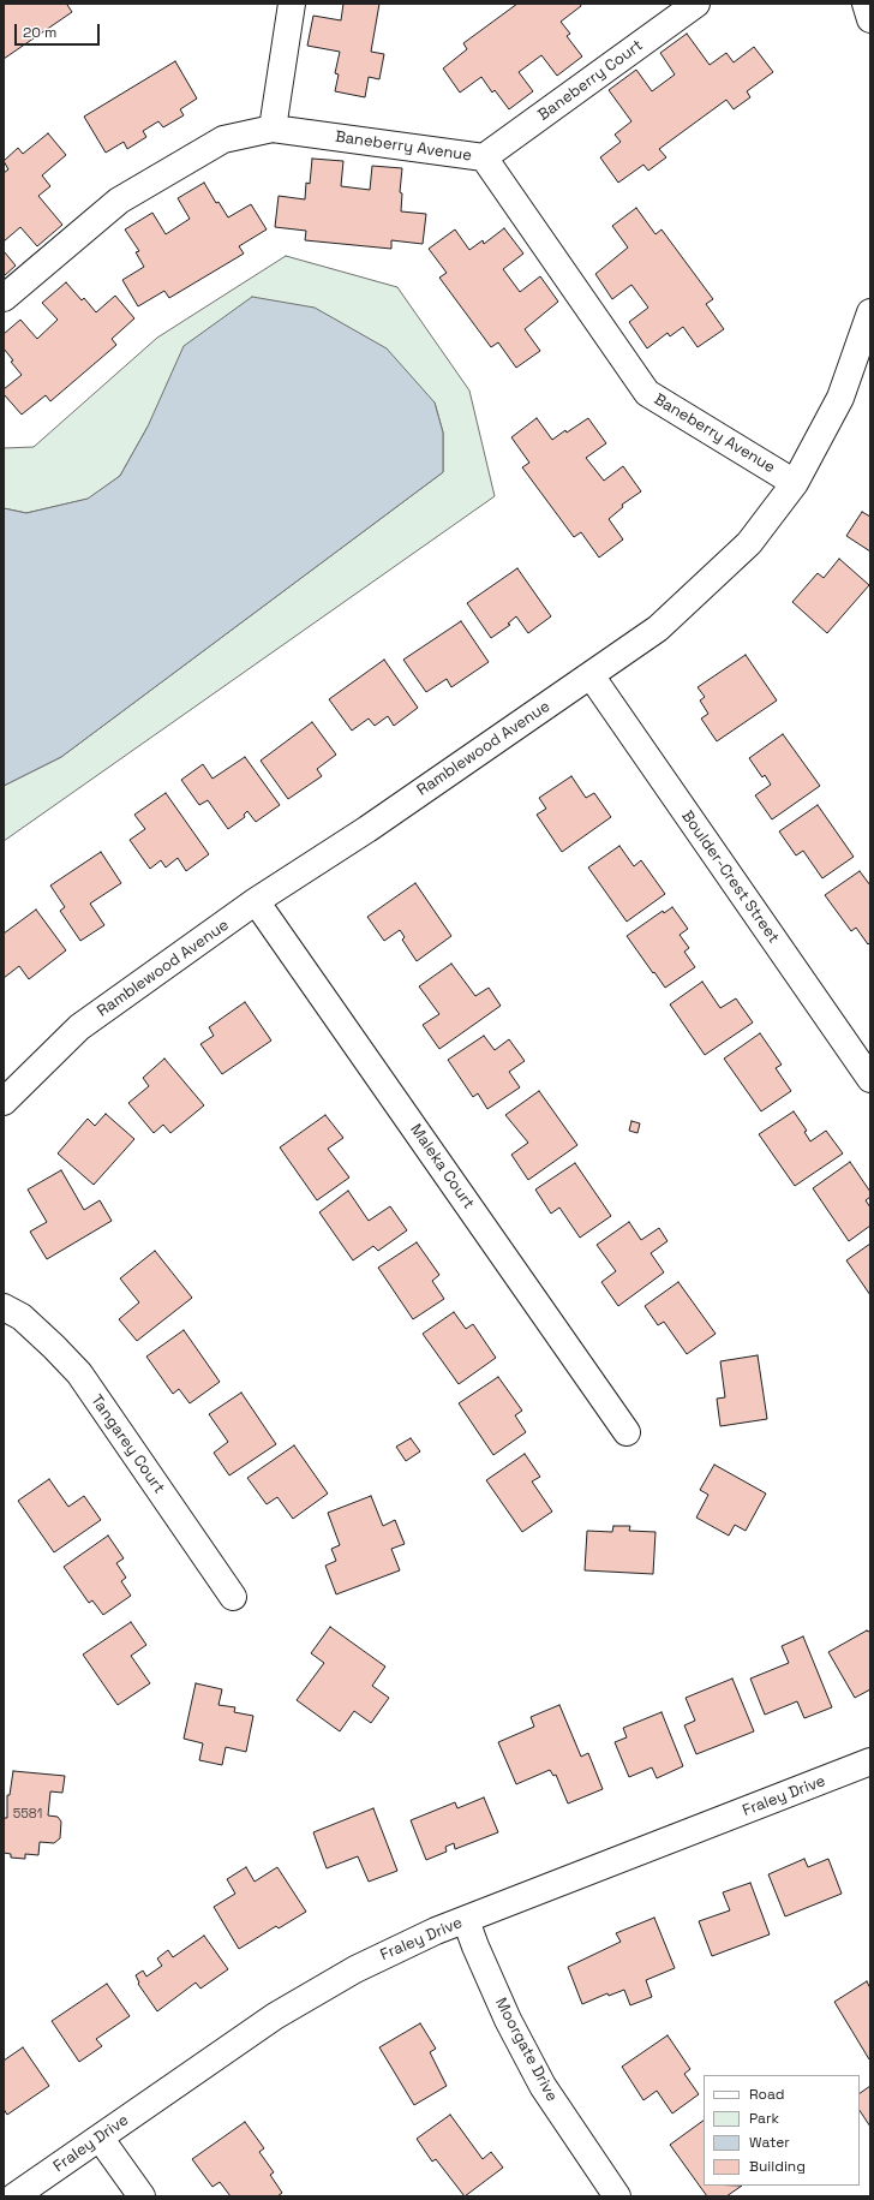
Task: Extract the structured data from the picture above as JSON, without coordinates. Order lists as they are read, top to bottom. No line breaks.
{"streets":{"street":["Baneberry Court","Baneberry Avenue","Ramblewood Avenue","Boulder-Crest Street","Maleka Court","Tangarey Court","Fraley Drive","Moorgate Drive"]},"crossings":[["Baneberry Court","Baneberry Avenue"],["Baneberry Avenue","Ramblewood Avenue"],["Ramblewood Avenue","Boulder-Crest Street"],["Ramblewood Avenue","Maleka Court"],["Fraley Drive","Moorgate Drive"]],"house_numbers":["5581"],"legend":["Road","Park","Water","Building"],"scale_bar":"20 m"}
